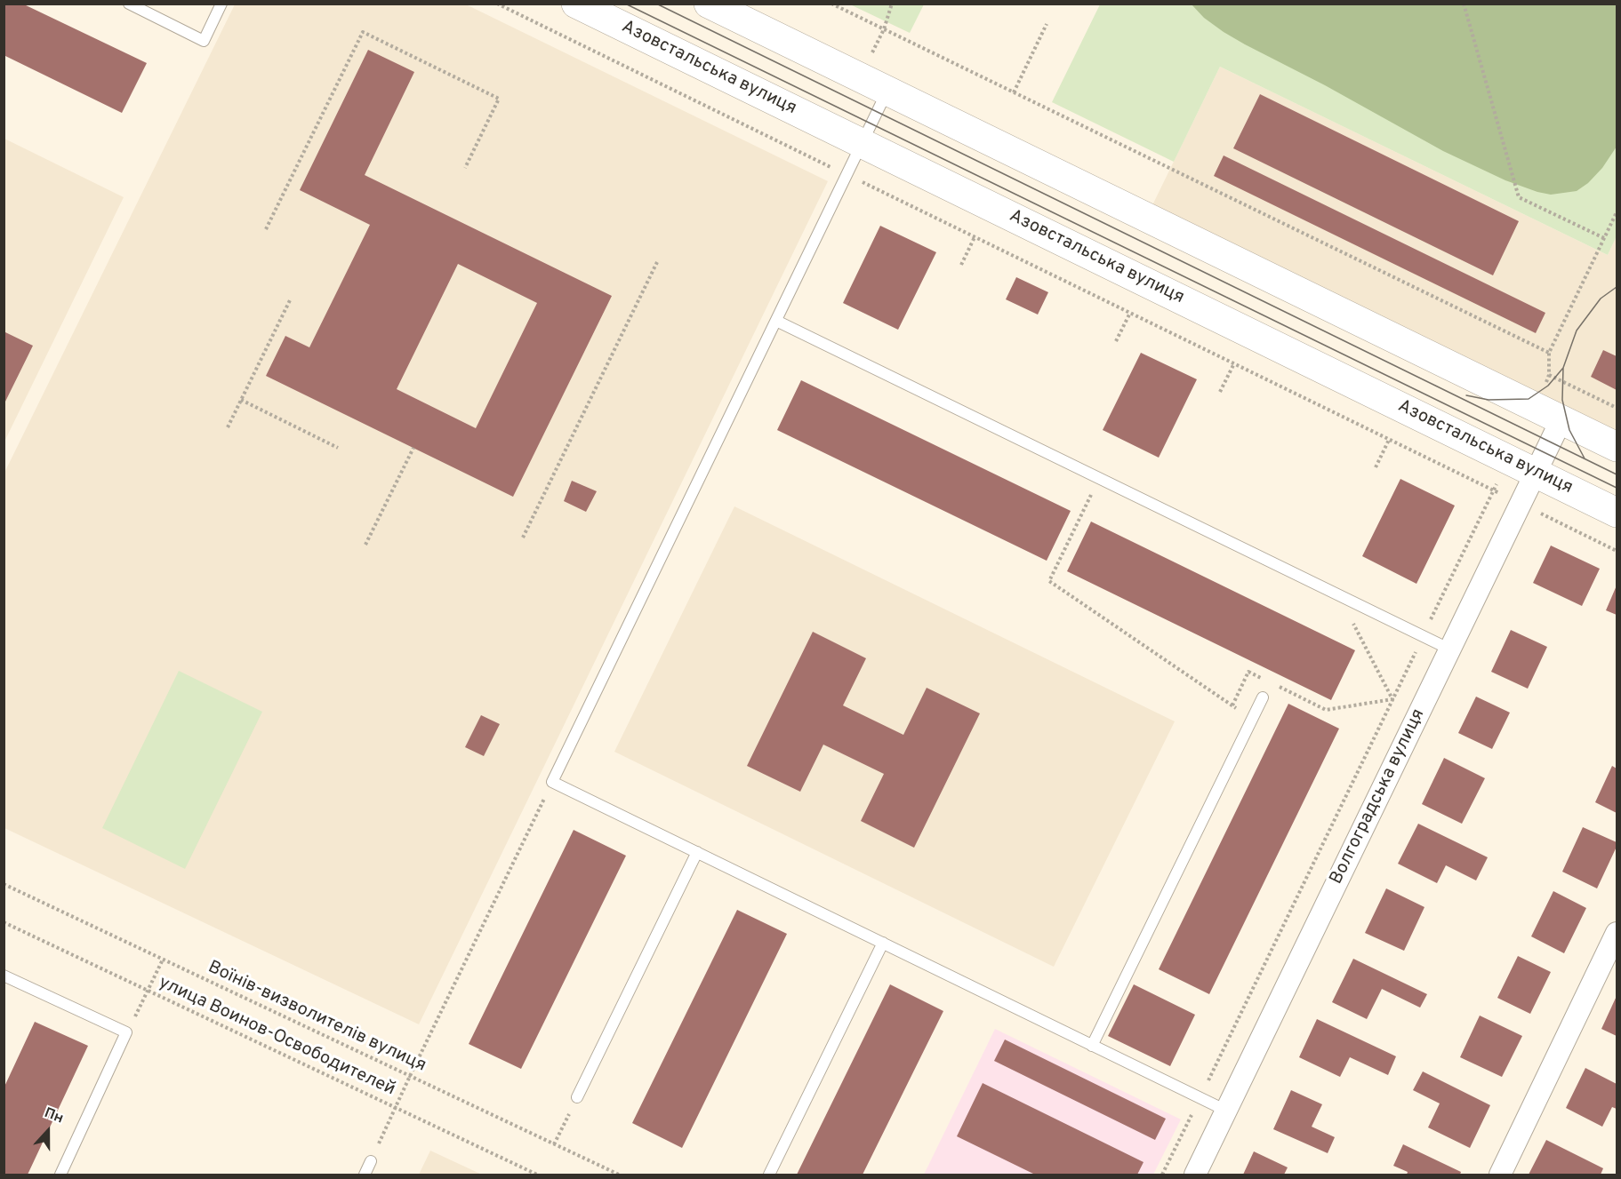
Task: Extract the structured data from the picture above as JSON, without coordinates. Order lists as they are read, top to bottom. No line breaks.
{"streets":{"street":["Азовстальська вулиця","Волгоградська вулиця"],"path":["Воїнів-визволителів вулиця","улица Воинов-Освободителей"]},"crossings":[["Азовстальська вулиця","Волгоградська вулиця"]],"north":"top"}
